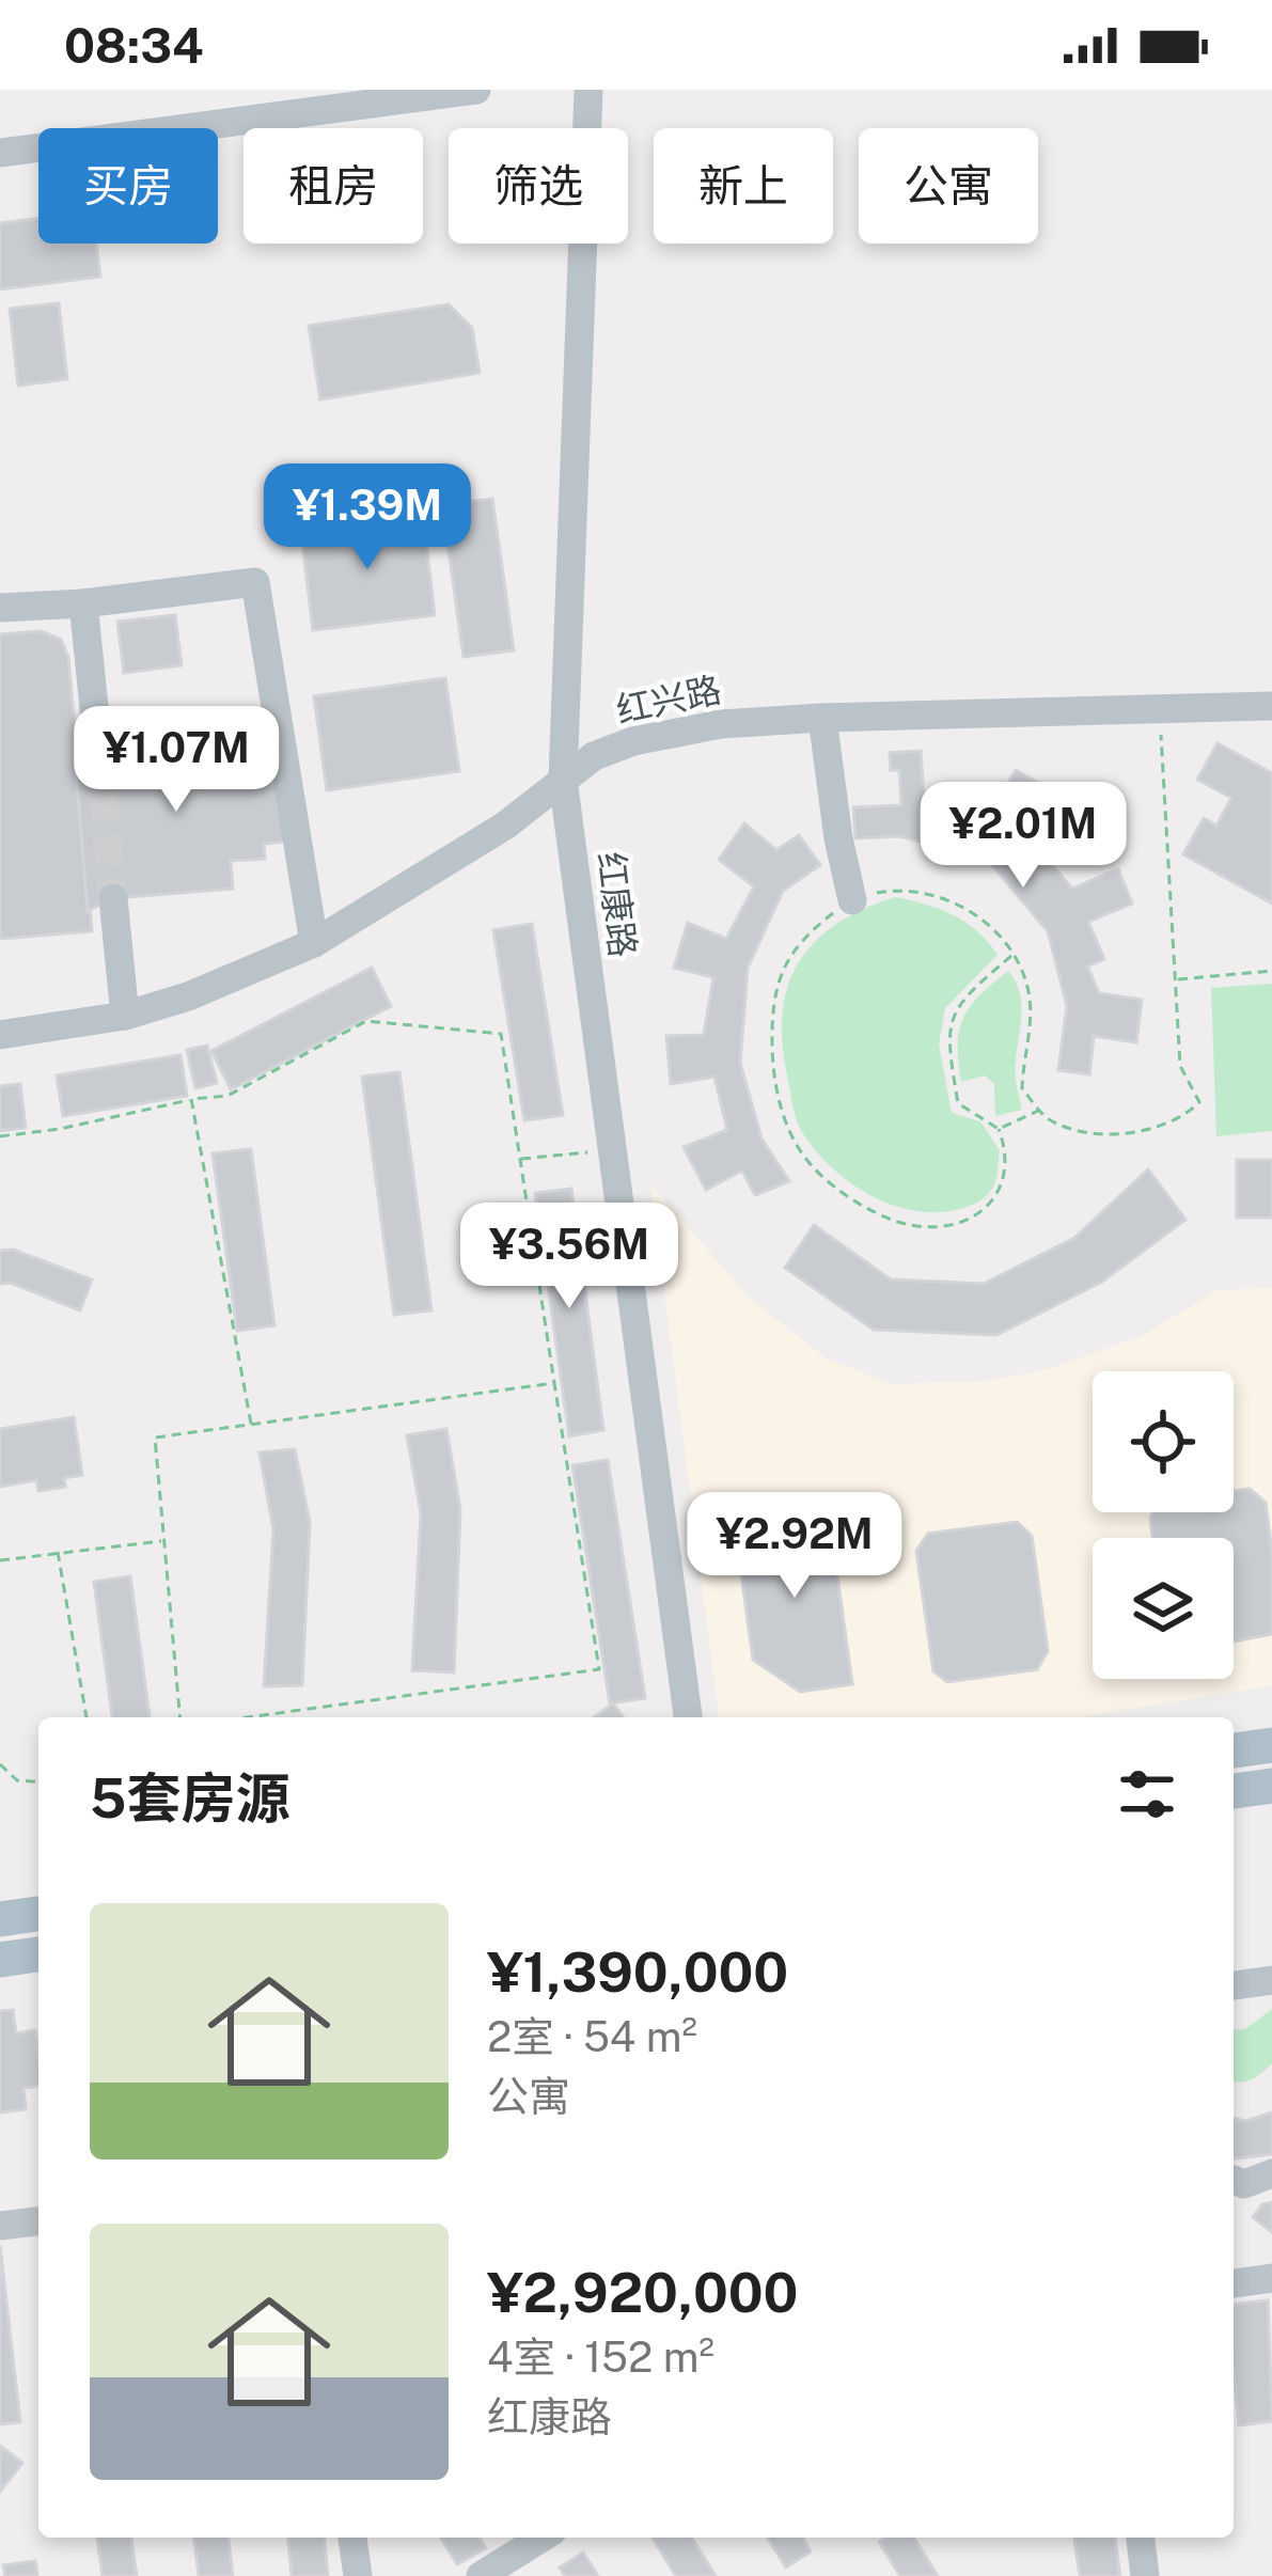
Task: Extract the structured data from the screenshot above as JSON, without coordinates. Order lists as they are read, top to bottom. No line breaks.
{"streets":{"street":["红兴路","红康路"]},"crossings":[["红兴路","红康路"]],"page":{"status":"08:34","chip":["买房","租房","筛选","新上","公寓"],"price":["¥1.39M","¥1.07M","¥2.01M","¥3.56M","¥2.92M"],"heading":"5套房源","list":[{"name":"¥1,390,000","note":"2室 · 54 m² · 公寓"},{"name":"¥2,920,000","note":"4室 · 152 m² · 红康路"}]}}
